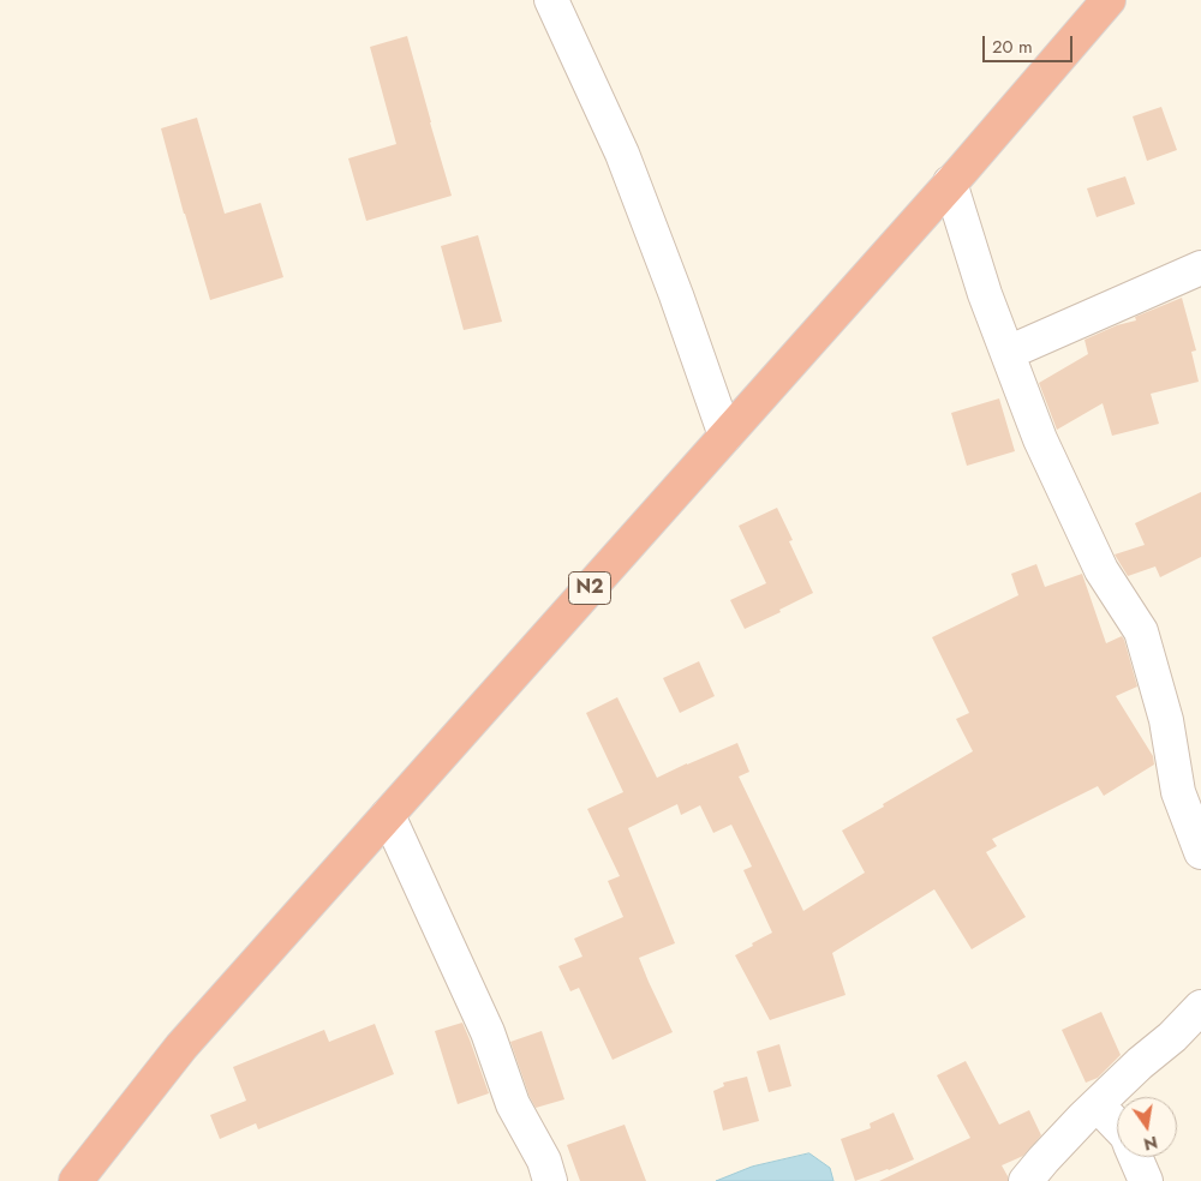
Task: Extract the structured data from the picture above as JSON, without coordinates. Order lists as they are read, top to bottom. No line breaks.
{"streets":{"highway":["N2"]},"scale_bar":"20 m","north":"bottom"}
